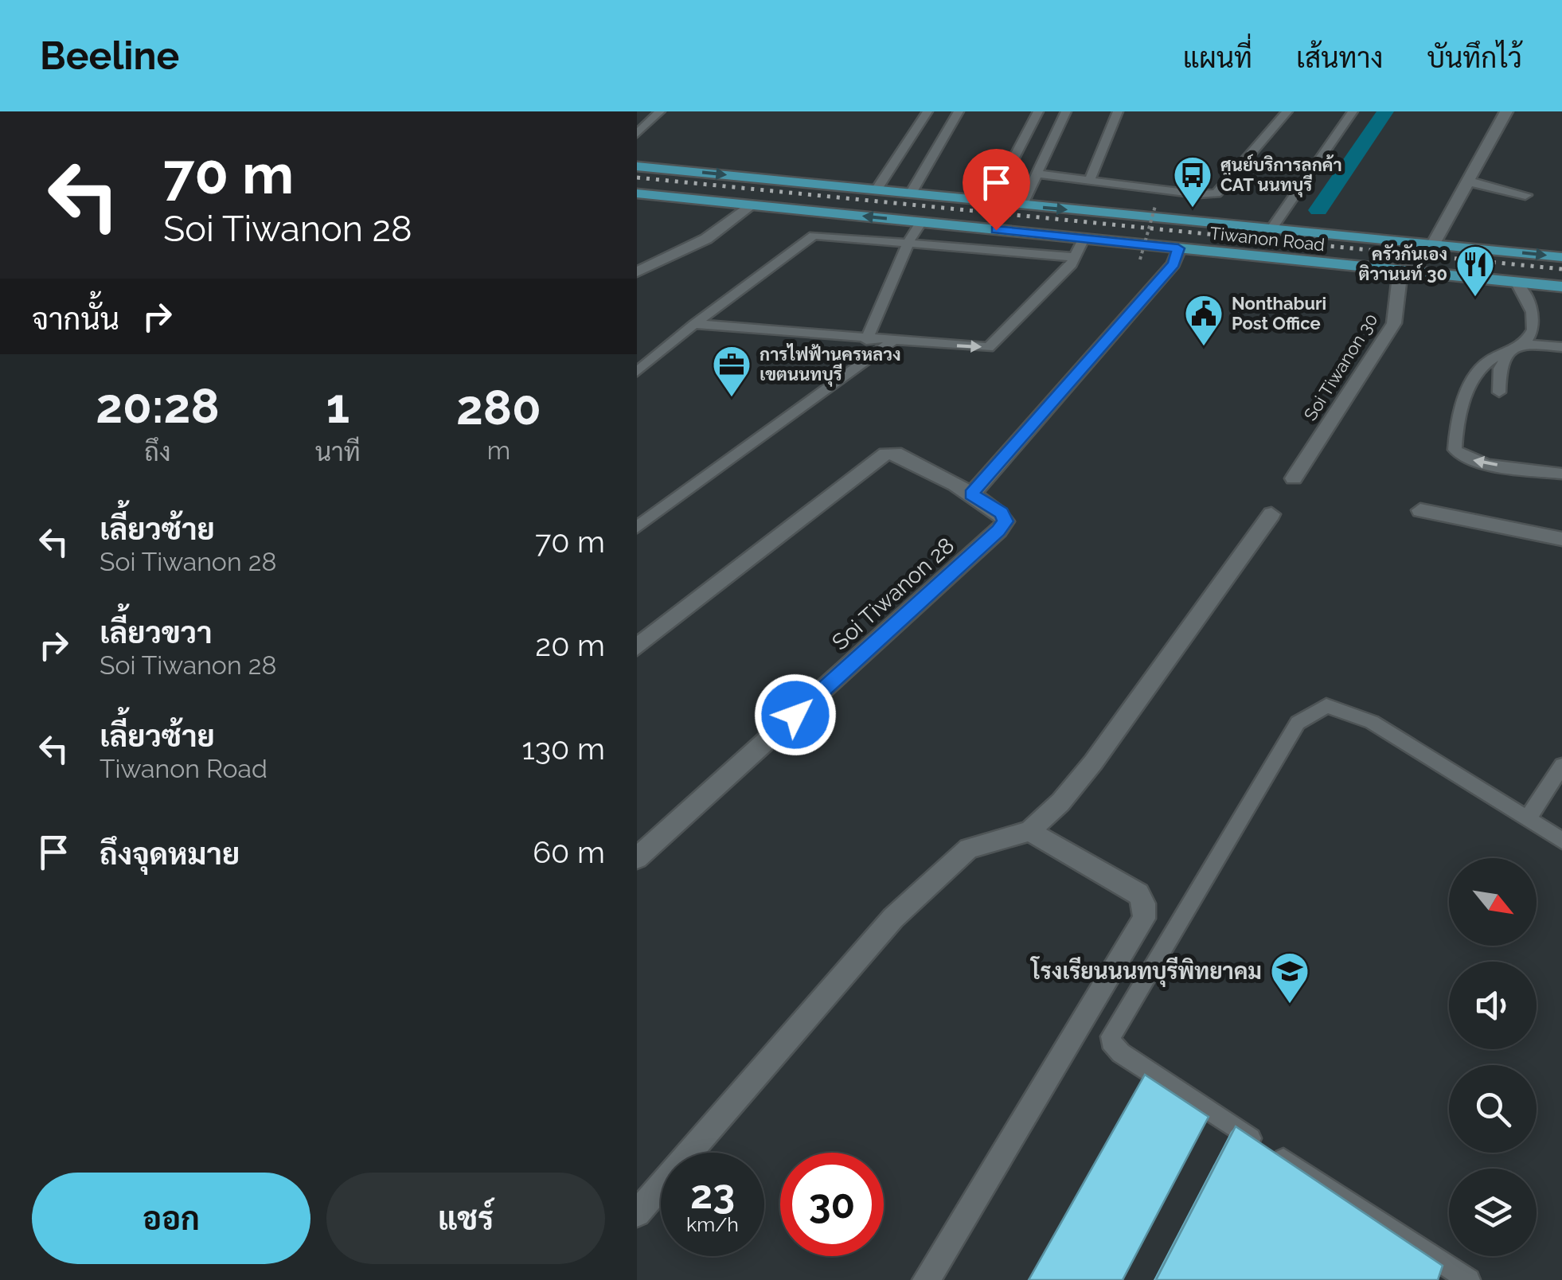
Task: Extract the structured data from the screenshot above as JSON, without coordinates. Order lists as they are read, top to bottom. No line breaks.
{"streets":{"main road":["Tiwanon Road"],"street":["Soi Tiwanon 30","Soi Tiwanon 28"]},"crossings":[["Tiwanon Road","Soi Tiwanon 30"]],"places":{"bus stop":["ศูนย์บริการลูกค้า CAT นนทบุรี"],"restaurant":["ครัวกันเอง ติวานนท์ 30"],"public building":["Nonthaburi Post Office"],"office":["การไฟฟ้านครหลวง เขตนนทบุรี"],"school or university":["โรงเรียนนนทบุรีพิทยาคม"]},"north":"bottom right","page":{"header":"Beeline","nav":["แผนที่","เส้นทาง","บันทึกไว้"],"turn":["70 m","Soi Tiwanon 28"],"then":"จากนั้น","eta":["20:28","ถึง","1","นาที","280","m"],"list":[{"name":"เลี้ยวซ้าย","note":"Soi Tiwanon 28","value":"70 m"},{"name":"เลี้ยวขวา","note":"Soi Tiwanon 28","value":"20 m"},{"name":"เลี้ยวซ้าย","note":"Tiwanon Road","value":"130 m"},{"name":"ถึงจุดหมาย","value":"60 m"}],"speed":"23 km/h","limit":"30","buttons":["ออก","แชร์"]}}
